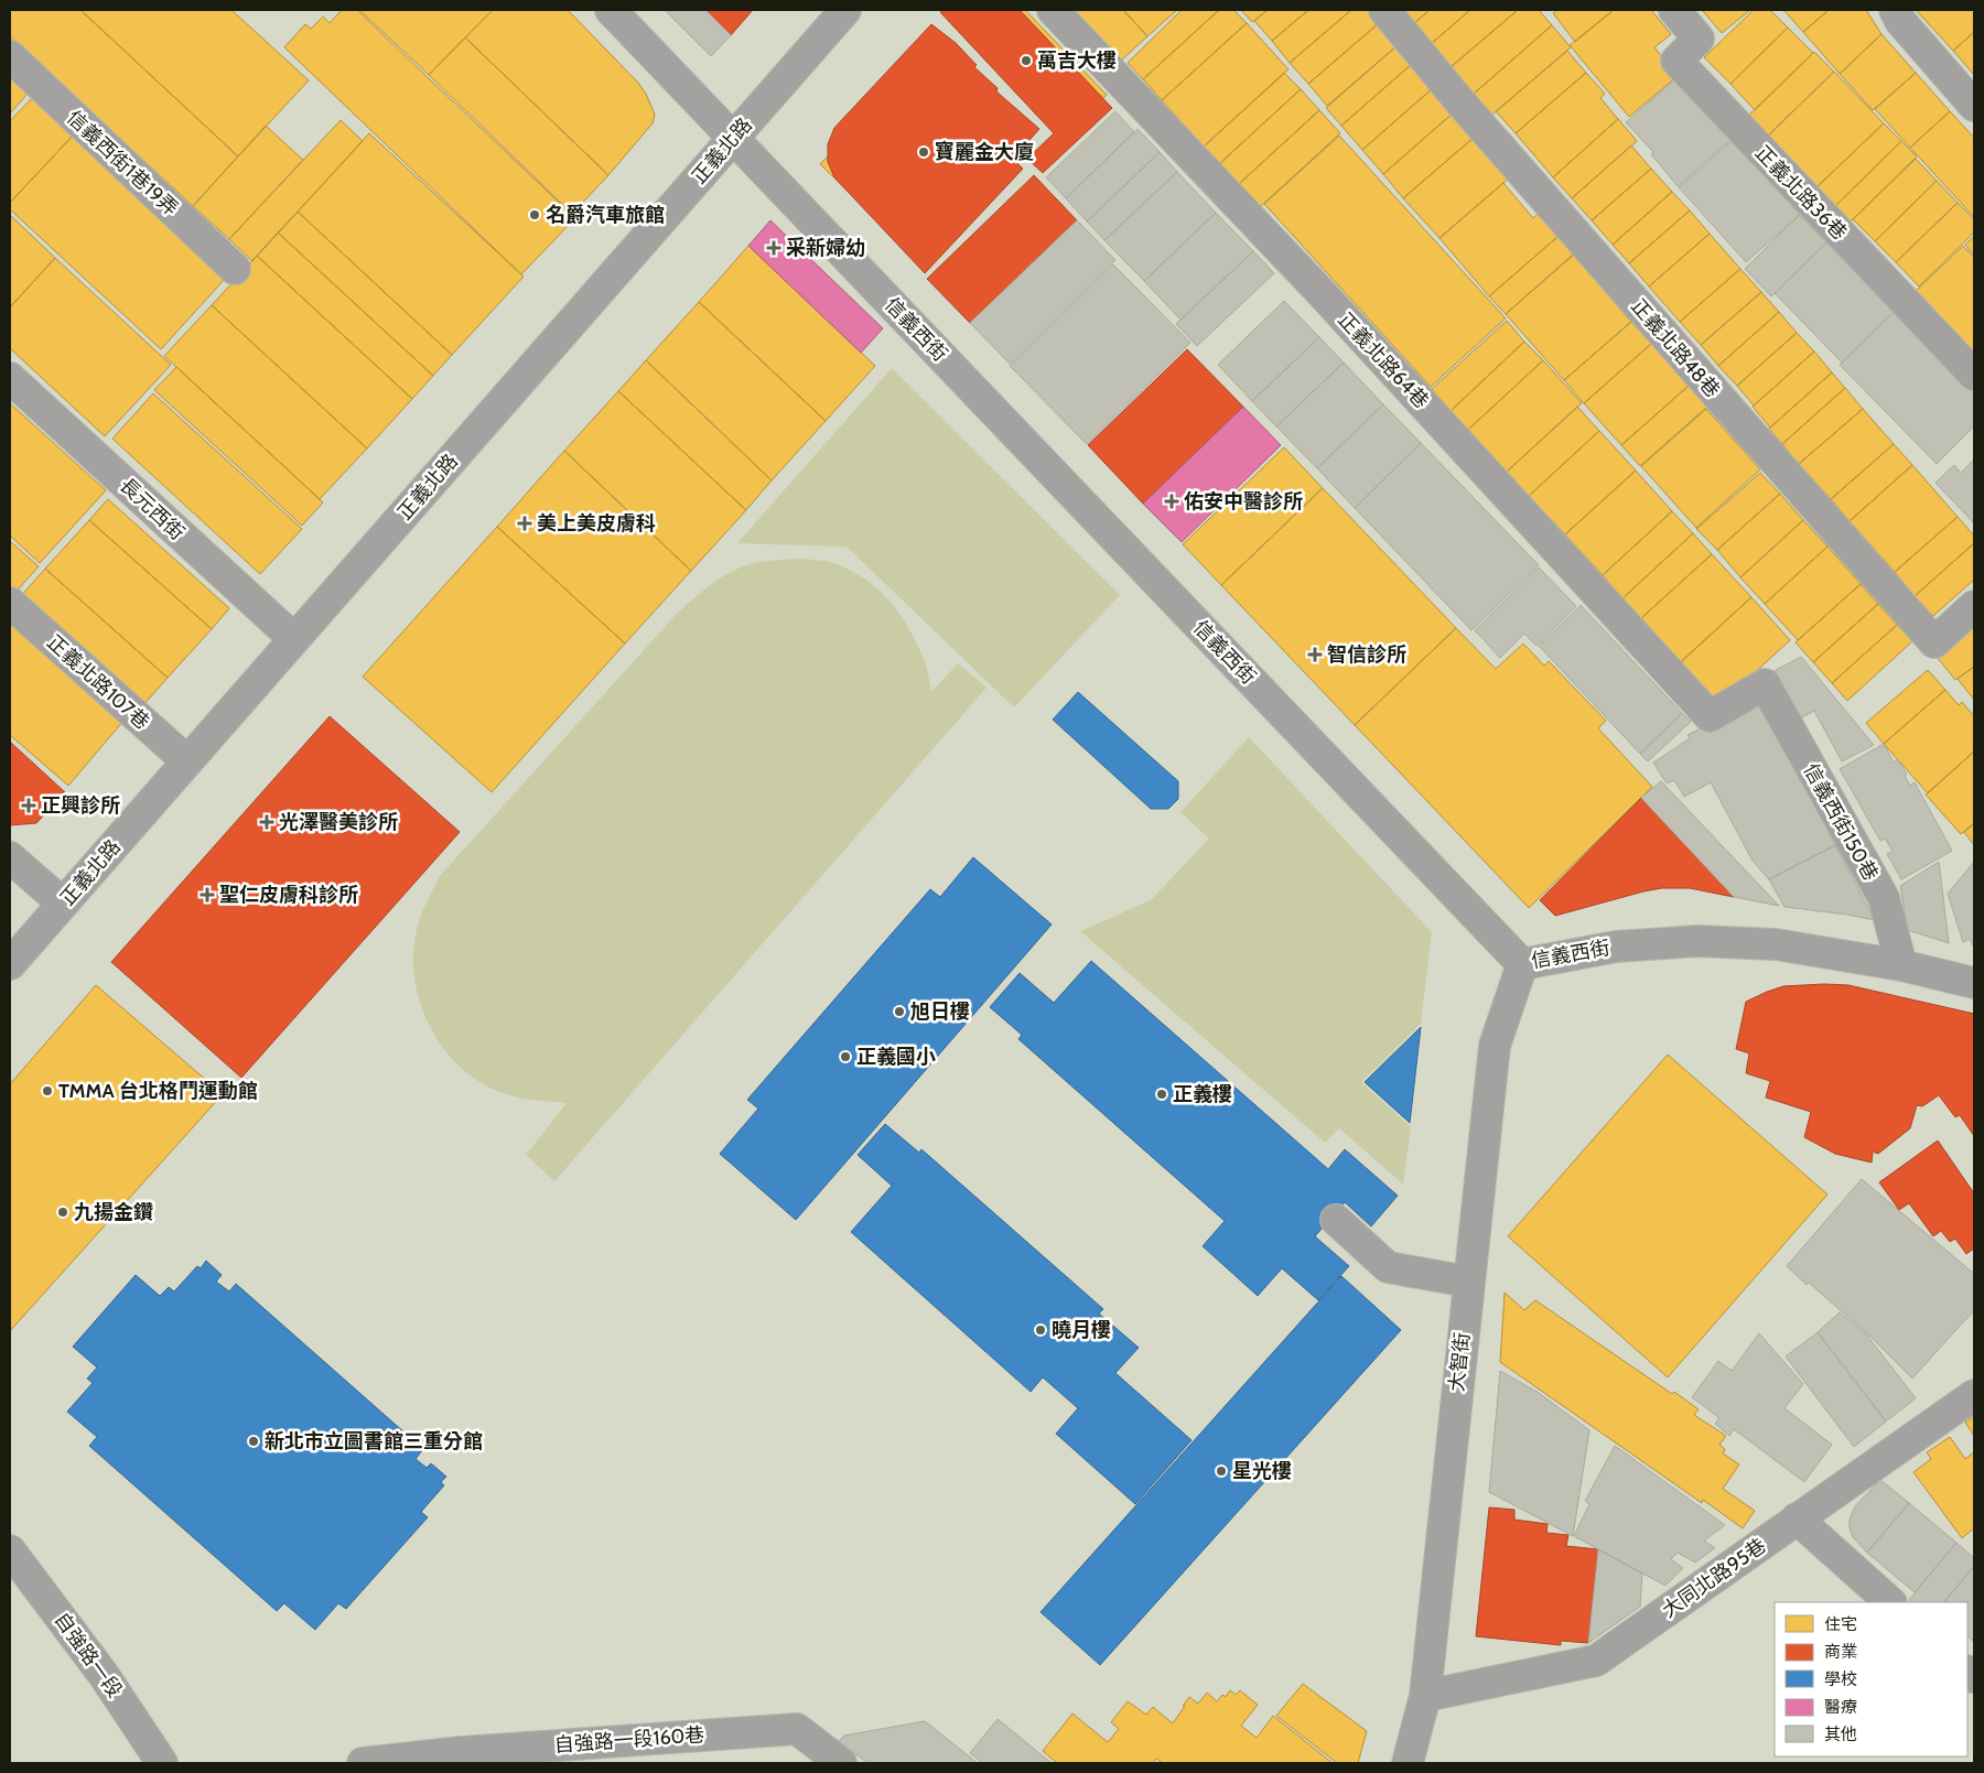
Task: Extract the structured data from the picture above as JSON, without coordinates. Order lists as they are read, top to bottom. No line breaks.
{"streets":{"street":["正義北路","信義西街1巷19弄","正義北路36巷","信義西街","正義北路48巷","正義北路64巷","長元西街","正義北路107巷","信義西街150巷","大智街","大同北路95巷","自強路一段","自強路一段160巷"]},"crossings":[["正義北路","信義西街"],["正義北路","長元西街"],["正義北路","正義北路107巷"],["信義西街","信義西街150巷"],["信義西街","大智街"],["正義北路64巷","信義西街150巷"],["大智街","大同北路95巷"]],"places":{"other":["萬吉大樓","寶麗金大廈","名爵汽車旅館","旭日樓","正義國小","TMMA 台北格鬥運動館","正義樓","九揚金鑽","曉月樓","新北市立圖書館三重分館","星光樓"],"health":["采新婦幼","佑安中醫診所","美上美皮膚科","智信診所","正興診所","光澤醫美診所","聖仁皮膚科診所"]},"legend":["住宅","商業","學校","醫療","其他"]}
